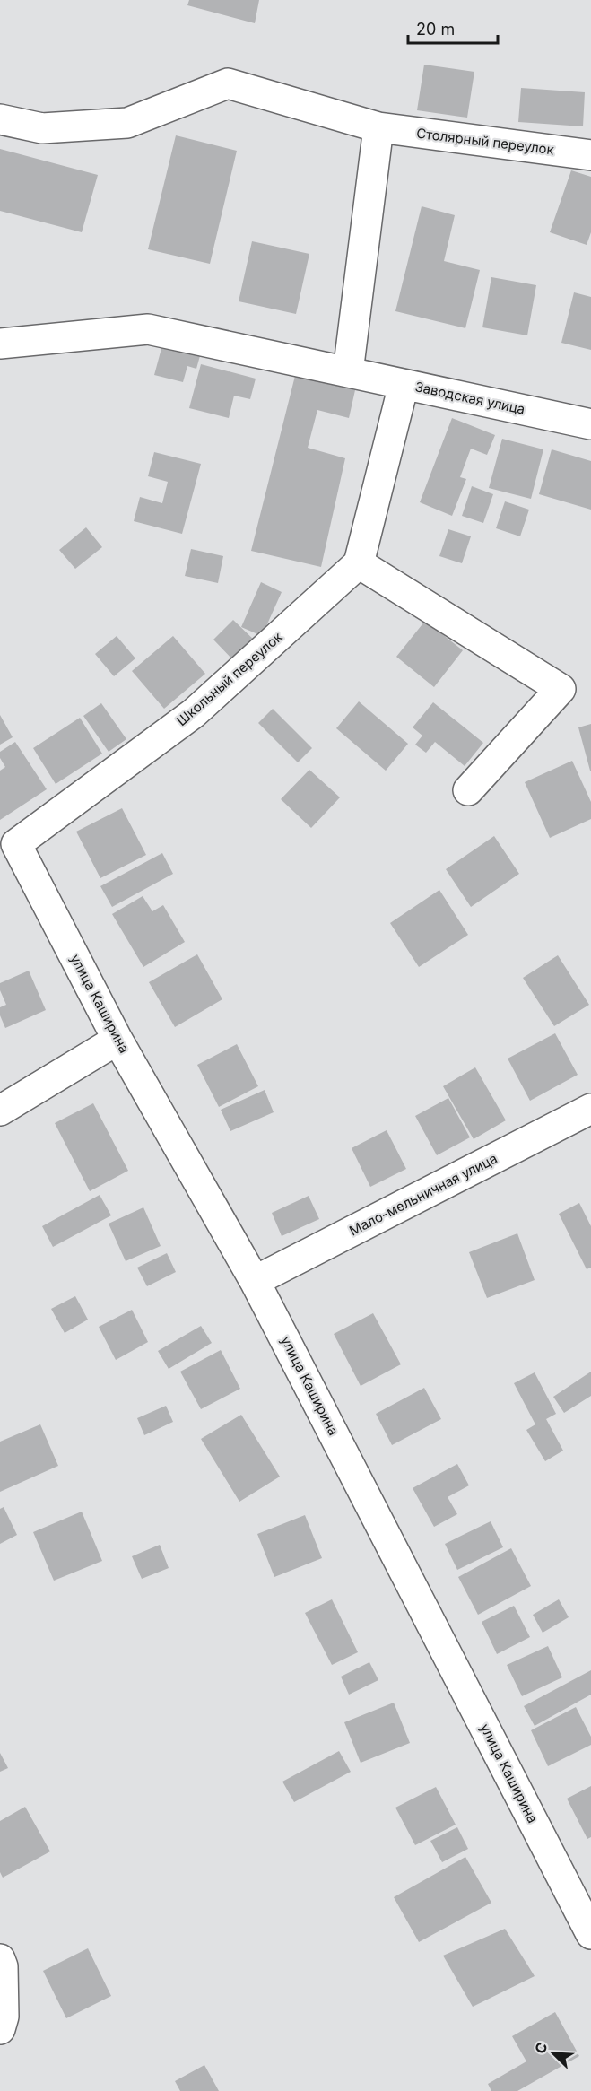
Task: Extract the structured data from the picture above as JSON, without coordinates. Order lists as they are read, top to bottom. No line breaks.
{"streets":{"street":["Столярный переулок","Заводская улица","Школьный переулок","улица Каширина","Мало-мельничная улица"]},"crossings":[["Школьный переулок","улица Каширина"],["улица Каширина","Мало-мельничная улица"]],"scale_bar":"20 m","north":"top left"}
